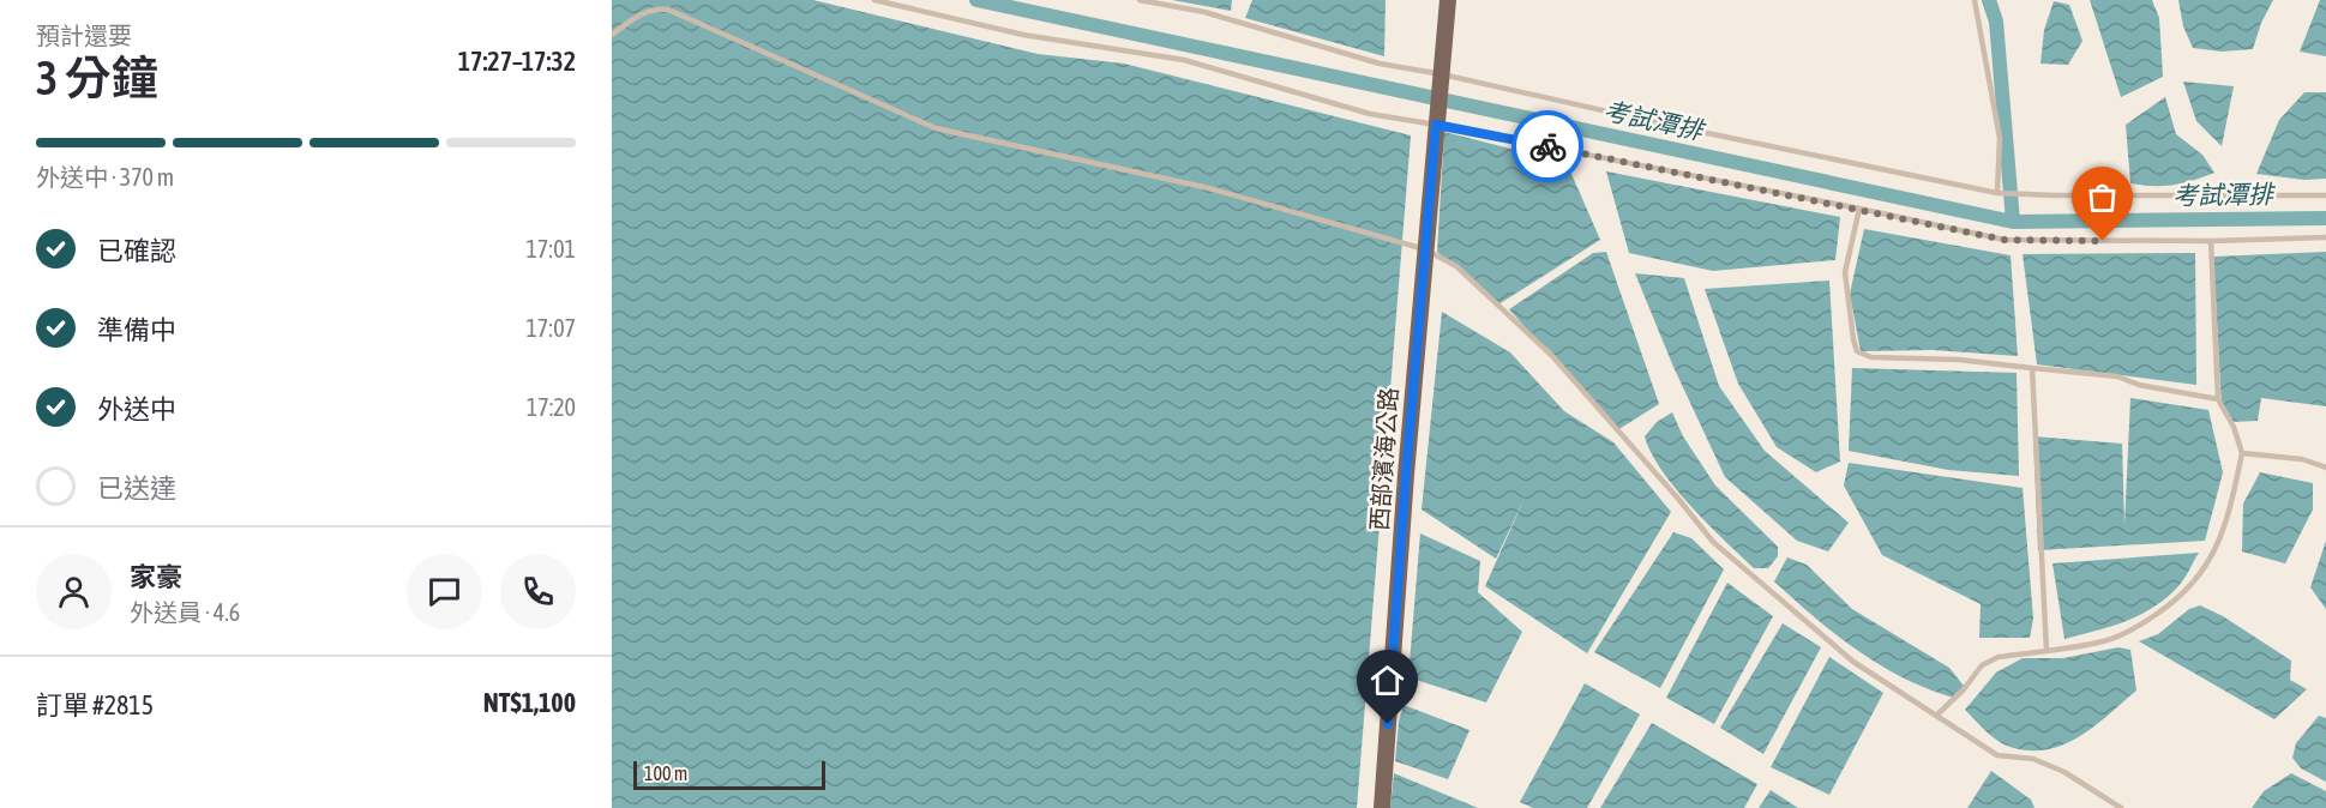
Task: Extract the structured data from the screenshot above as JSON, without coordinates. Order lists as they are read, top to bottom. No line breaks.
{"streets":{"main road":["西部濱海公路"]},"water":["考試潭排"],"scale_bar":"100 m","page":{"heading":["3 分鐘","預計還要","17:27–17:32"],"panel":["家豪","外送員 · 4.6","訂單 #2815","NT$1,100"],"bar":"外送中 · 370 m","list":[["已確認","17:01"],["準備中","17:07"],["外送中","17:20"],"已送達"],"scale":"100 m"}}
